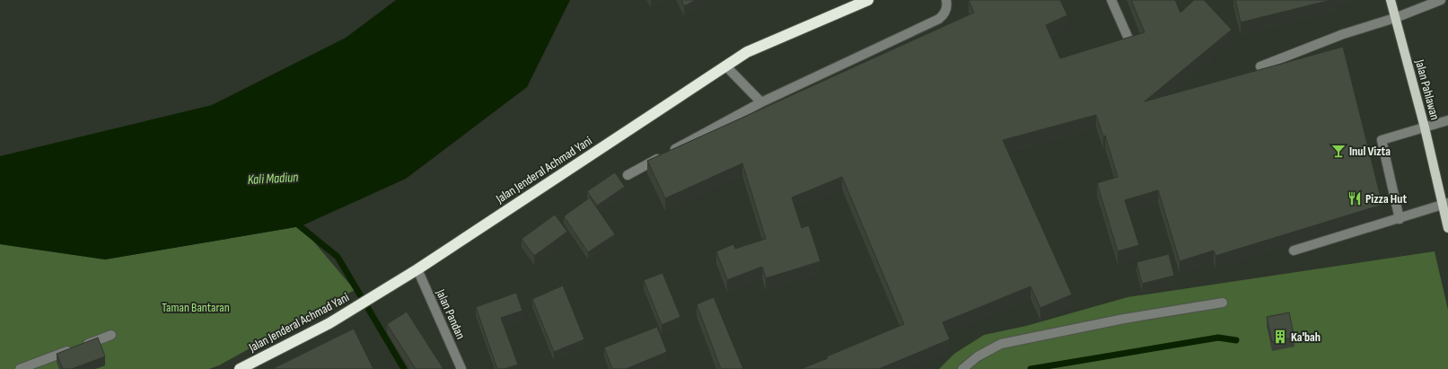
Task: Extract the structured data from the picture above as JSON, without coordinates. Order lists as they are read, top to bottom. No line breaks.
{"streets":{"highway":["Jalan Jenderal Achmad Yani"],"main road":["Jalan Pahlawan"],"street":["Jalan Pandan"]},"crossings":[["Jalan Jenderal Achmad Yani","Jalan Pandan"]],"water":["Kali Madiun"],"parks":["Taman Bantaran"],"places":{"bar":["Inul Vizta"],"restaurant":["Pizza Hut"],"building":["Ka'bah"]}}
